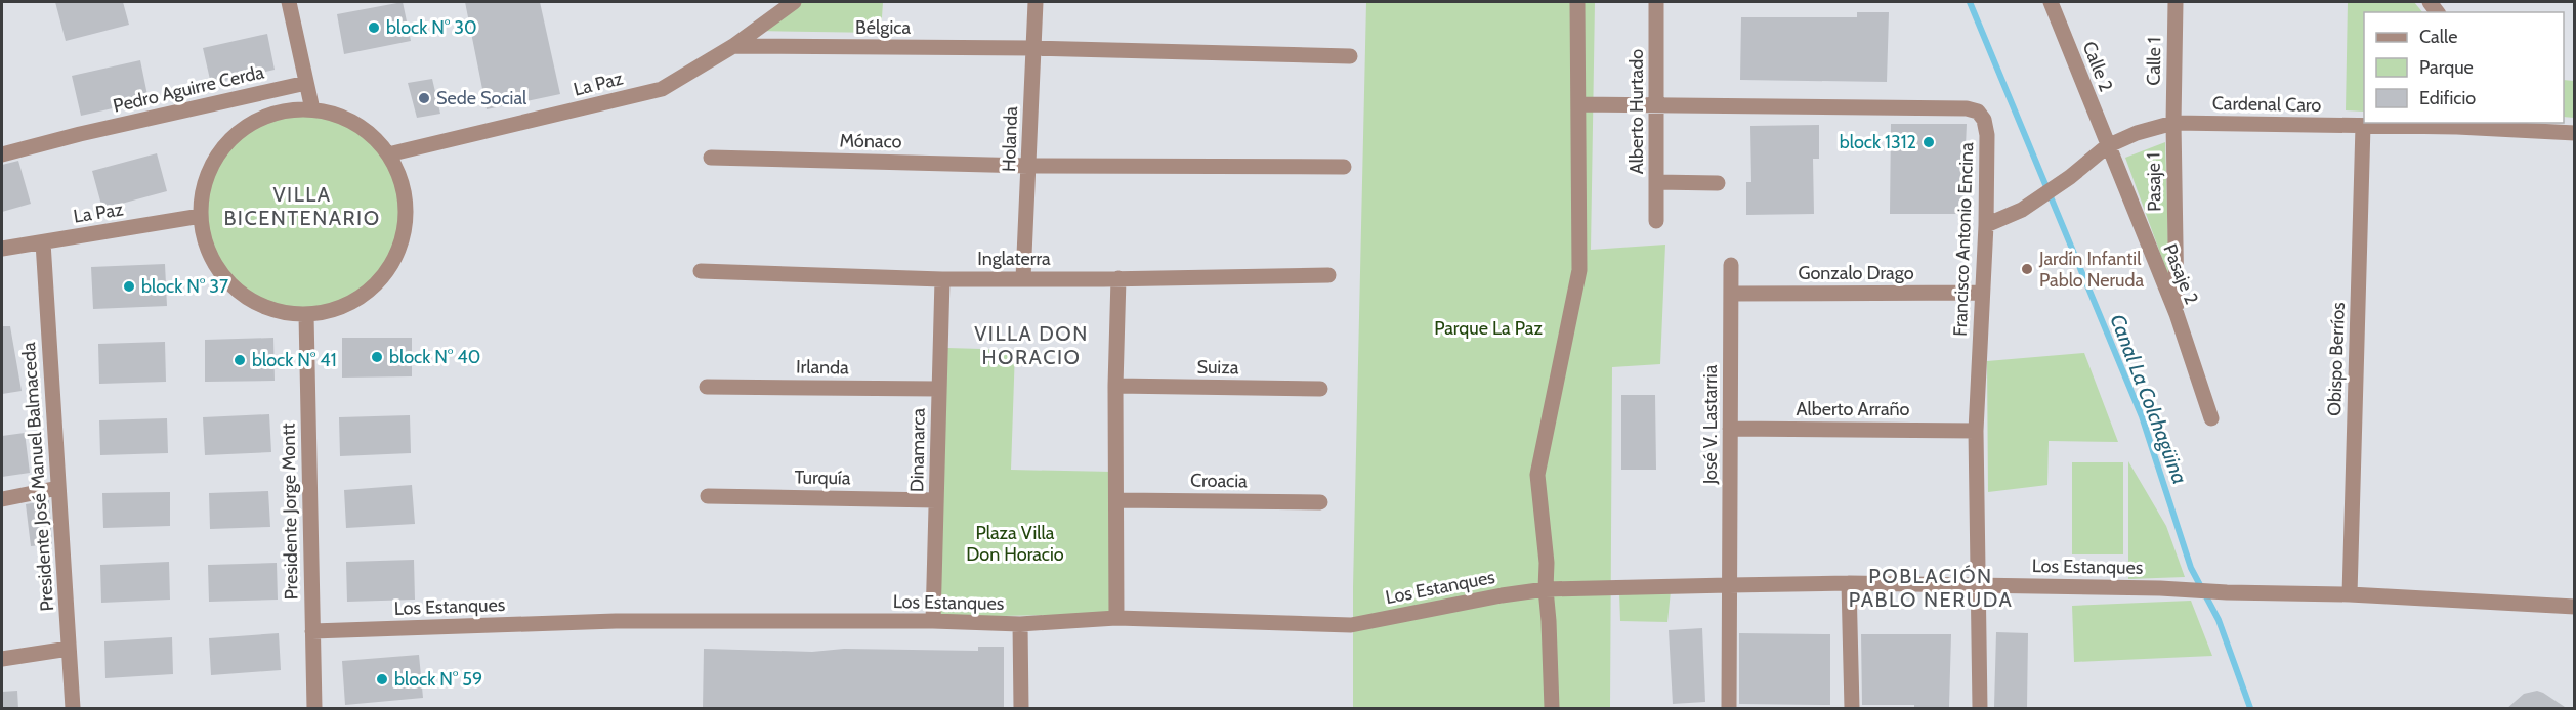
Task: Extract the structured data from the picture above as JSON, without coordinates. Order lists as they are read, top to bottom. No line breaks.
{"streets":{"street":["Bélgica","Calle 1","Calle 2","La Paz","Pedro Aguirre Cerda","Cardenal Caro","Alberto Hurtado","Holanda","Mónaco","Pasaje 1","Francisco Antonio Encina","Inglaterra","Gonzalo Drago","Pasaje 2","Obispo Berríos","Irlanda","Suiza","Alberto Arraño","José V. Lastarria","Dinamarca","Presidente José Manuel Balmaceda","Turquía","Croacia","Presidente Jorge Montt","Los Estanques"]},"crossings":[["Bélgica","La Paz"],["Bélgica","Holanda"],["Calle 1","Cardenal Caro"],["Calle 1","Pasaje 1"],["Calle 2","Cardenal Caro"],["Calle 2","Pasaje 2"],["La Paz","Presidente José Manuel Balmaceda"],["La Paz","Presidente Jorge Montt"],["Cardenal Caro","Pasaje 1"],["Cardenal Caro","Francisco Antonio Encina"],["Cardenal Caro","Pasaje 2"],["Cardenal Caro","Obispo Berríos"],["Alberto Hurtado","Francisco Antonio Encina"],["Holanda","Mónaco"],["Holanda","Inglaterra"],["Pasaje 1","Pasaje 2"],["Francisco Antonio Encina","Gonzalo Drago"],["Francisco Antonio Encina","Alberto Arraño"],["Francisco Antonio Encina","Los Estanques"],["Inglaterra","Dinamarca"],["Gonzalo Drago","José V. Lastarria"],["Obispo Berríos","Los Estanques"],["Irlanda","Dinamarca"],["Alberto Arraño","José V. Lastarria"],["José V. Lastarria","Los Estanques"],["Dinamarca","Turquía"],["Dinamarca","Los Estanques"],["Presidente Jorge Montt","Los Estanques"]],"districts":["VILLA BICENTENARIO","VILLA DON HORACIO","POBLACIÓN PABLO NERUDA"],"water":["Canal La Colchagüina"],"parks":["Parque La Paz","Plaza Villa Don Horacio"],"places":["block N° 30","Sede Social","block 1312","Jardín Infantil Pablo Neruda","block N° 37","block N° 40","block N° 41","block N° 59"],"legend":["Calle","Parque","Edificio"]}
